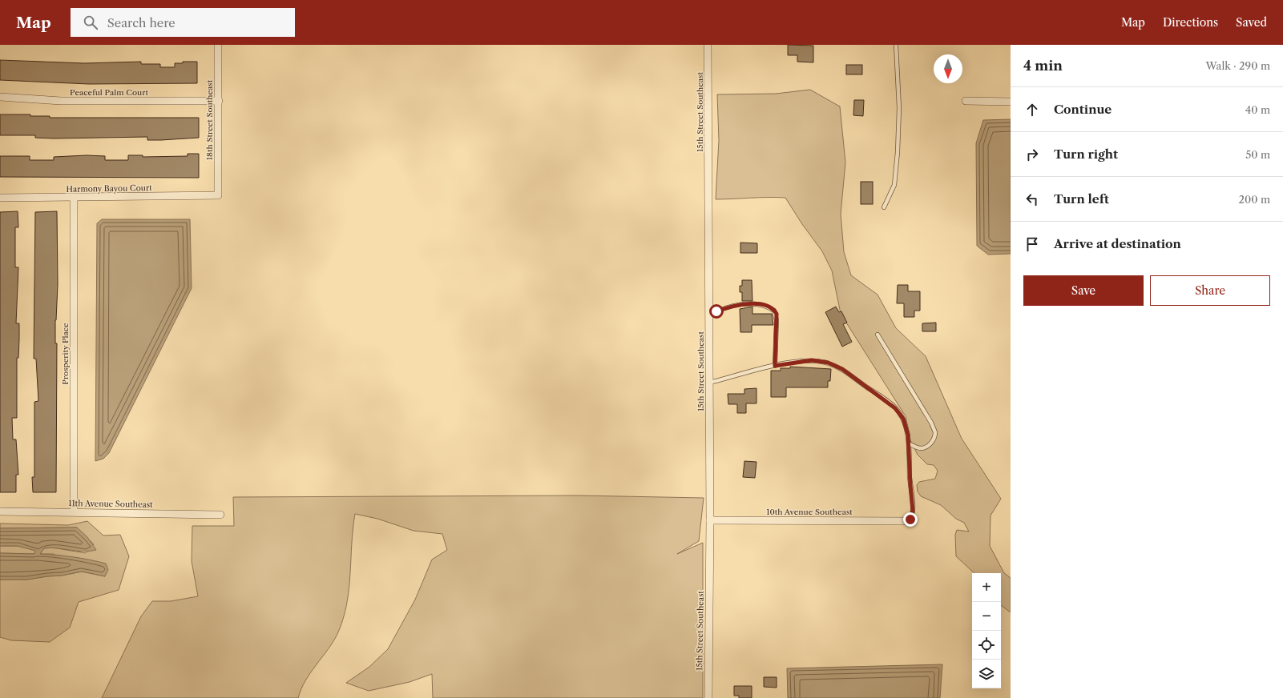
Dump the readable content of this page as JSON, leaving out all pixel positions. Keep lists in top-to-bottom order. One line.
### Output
{"streets":{"street":["Peaceful Palm Court","15th Street Southeast","18th Street Southeast","Harmony Bayou Court","Prosperity Place","11th Avenue Southeast","10th Avenue Southeast"]},"crossings":[["Peaceful Palm Court","18th Street Southeast"],["15th Street Southeast","10th Avenue Southeast"],["18th Street Southeast","Harmony Bayou Court"],["Harmony Bayou Court","Prosperity Place"],["Prosperity Place","11th Avenue Southeast"]],"north":"bottom","page":{"header":"Map","search":"Search here","nav":["Map","Directions","Saved"],"heading":["4 min","Walk · 290 m"],"list":[["Continue","40 m"],["Turn right","50 m"],["Turn left","200 m"],"Arrive at destination"],"buttons":["Save","Share"],"map_buttons":["+","−"]}}
